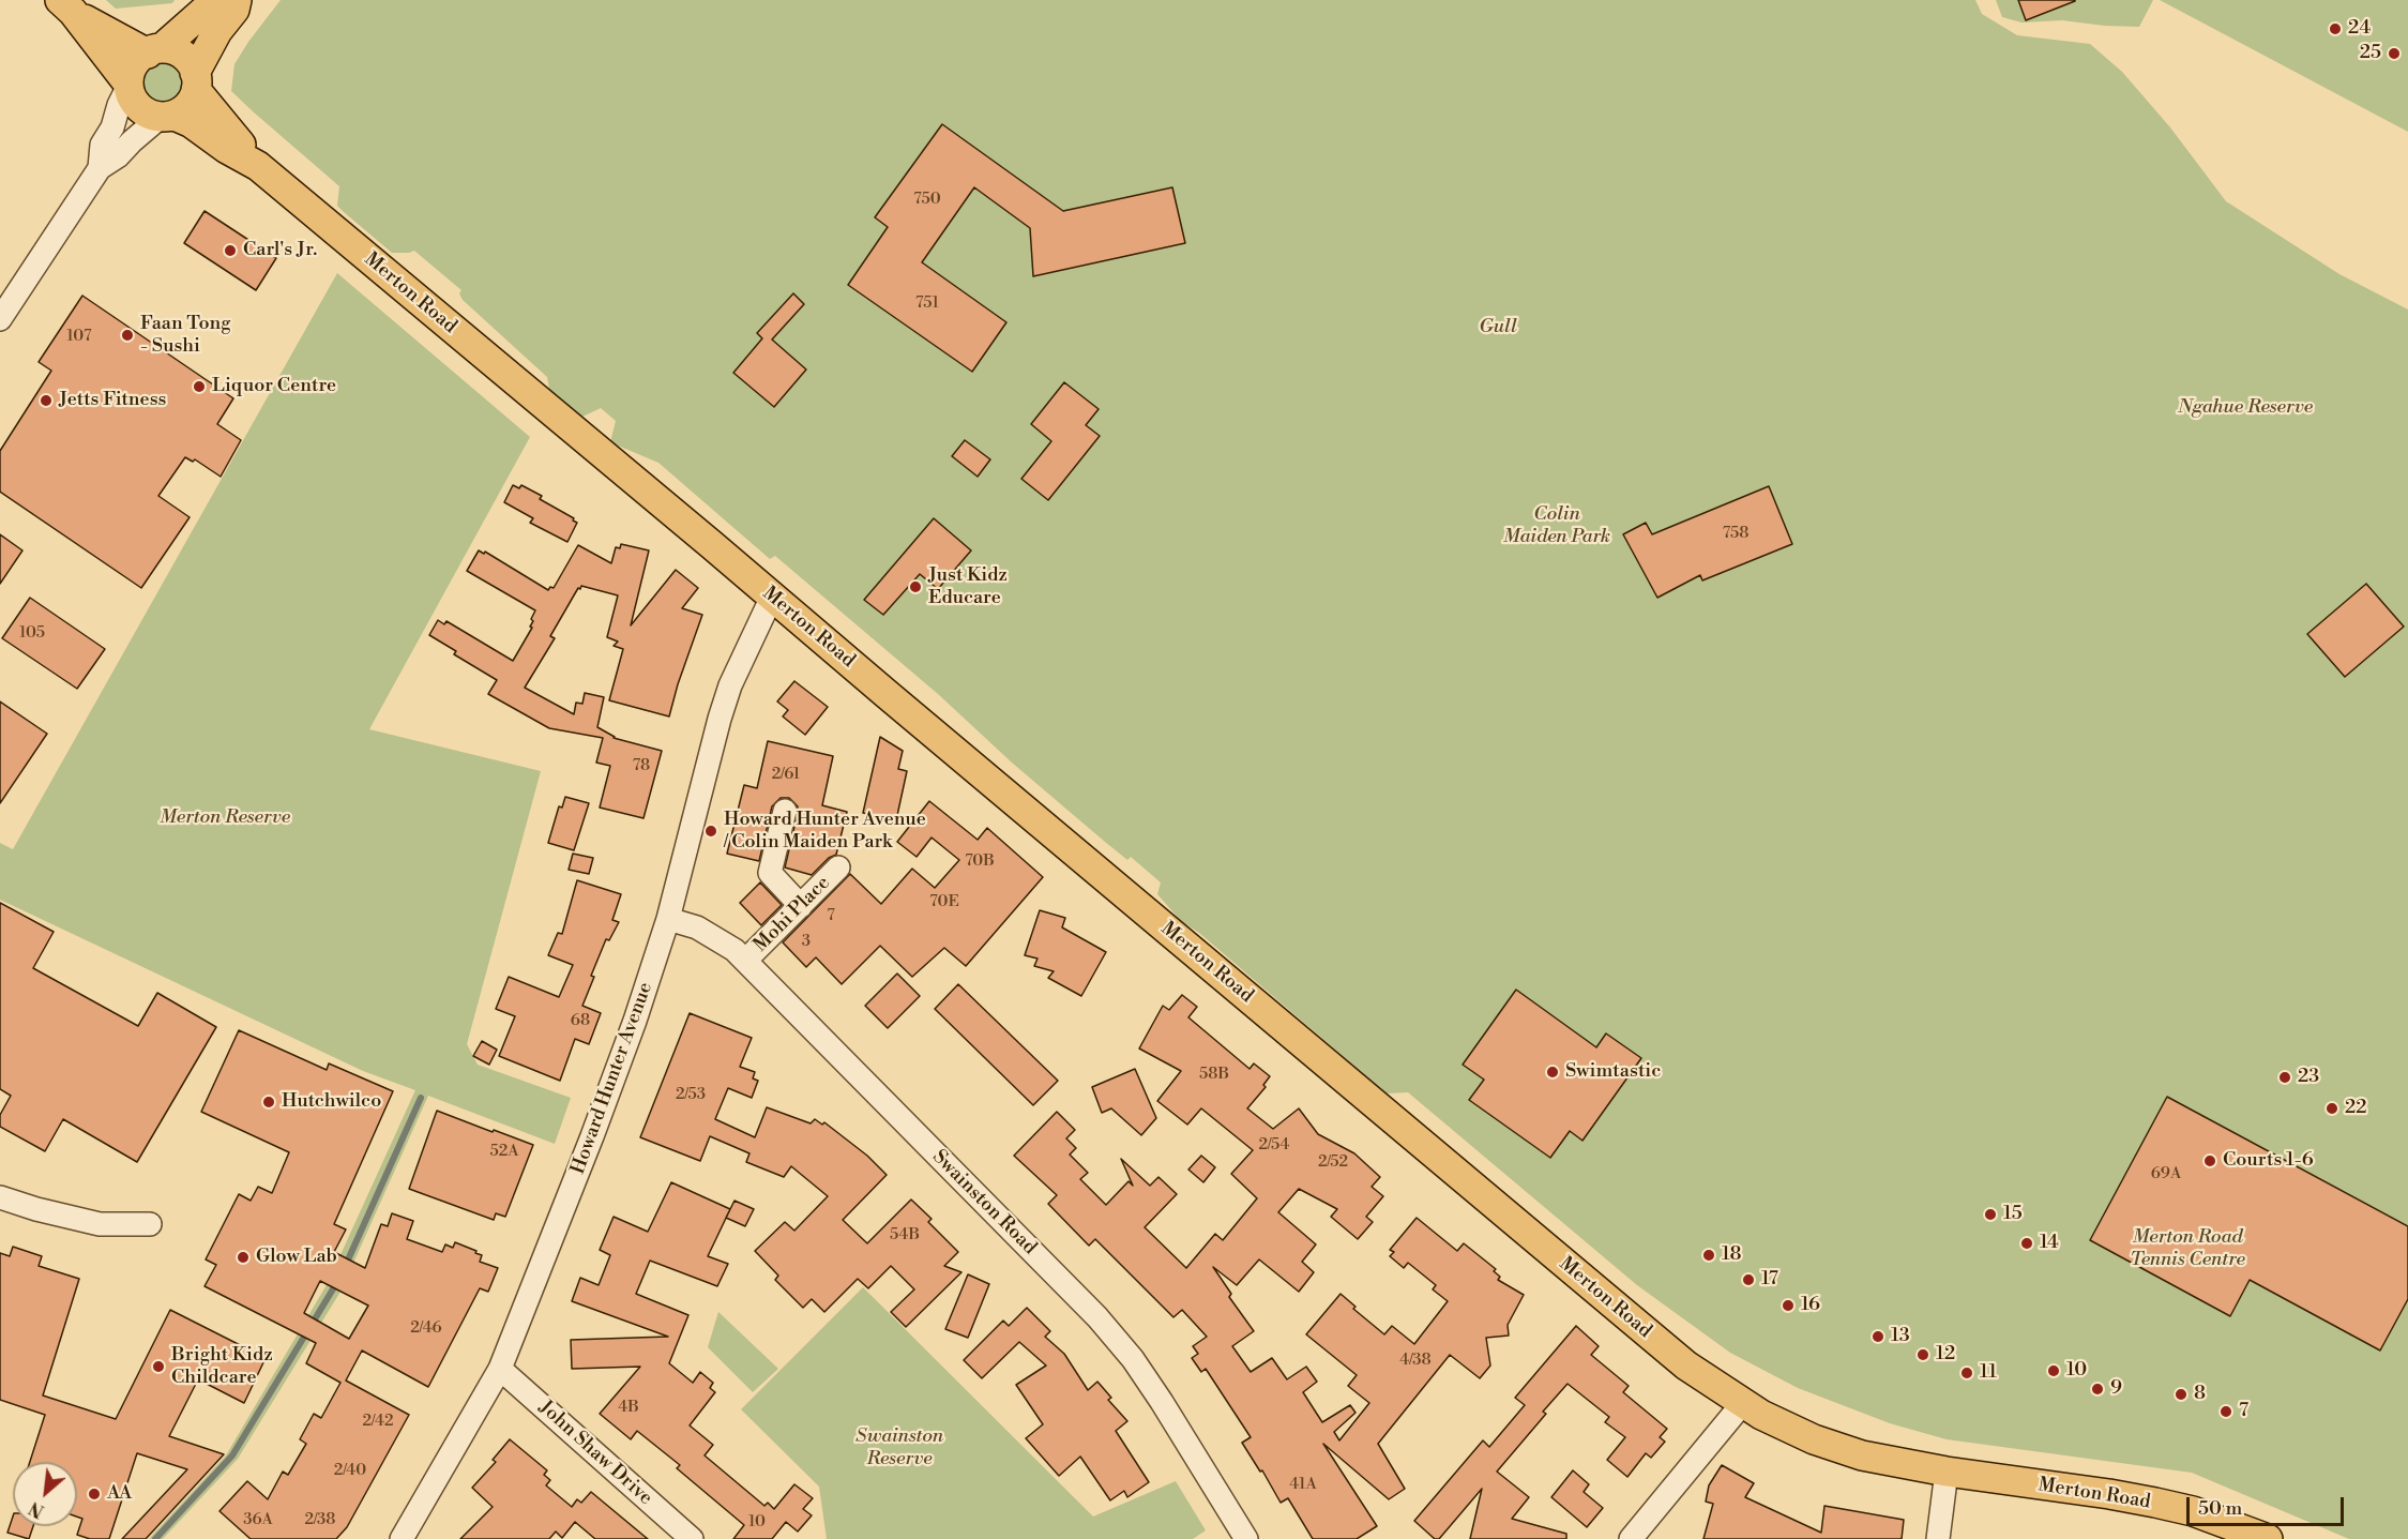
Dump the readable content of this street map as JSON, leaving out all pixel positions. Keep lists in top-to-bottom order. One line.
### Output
{"streets":{"main road":["Merton Road"],"street":["Mohi Place","Howard Hunter Avenue","Swainston Road","John Shaw Drive"]},"crossings":[["Merton Road","Howard Hunter Avenue"],["Mohi Place","Swainston Road"],["Howard Hunter Avenue","Swainston Road"],["Howard Hunter Avenue","John Shaw Drive"]],"parks":["Gull","Ngahue Reserve","Colin Maiden Park","Merton Reserve","Merton Road Tennis Centre","Swainston Reserve"],"places":["24","25","Carl's Jr.","Faan Tong - Sushi","Liquor Centre","Jetts Fitness","Just Kidz Educare","Howard Hunter Avenue / Colin Maiden Park","Swimtastic","23","Hutchwilco","22","Courts 1-6","15","14","18","Glow Lab","17","16","13","12","Bright Kidz Childcare","10","11","9","8","7","AA"],"house_numbers":["750","751","107","758","105","78","2/61","70B","70E","7","3","68","58B","2/53","2/54","52A","2/52","69A","54B","2/46","4/38","4B","2/42","2/40","41A","36A","2/38","10"],"scale_bar":"50 m","north":"bottom left"}
